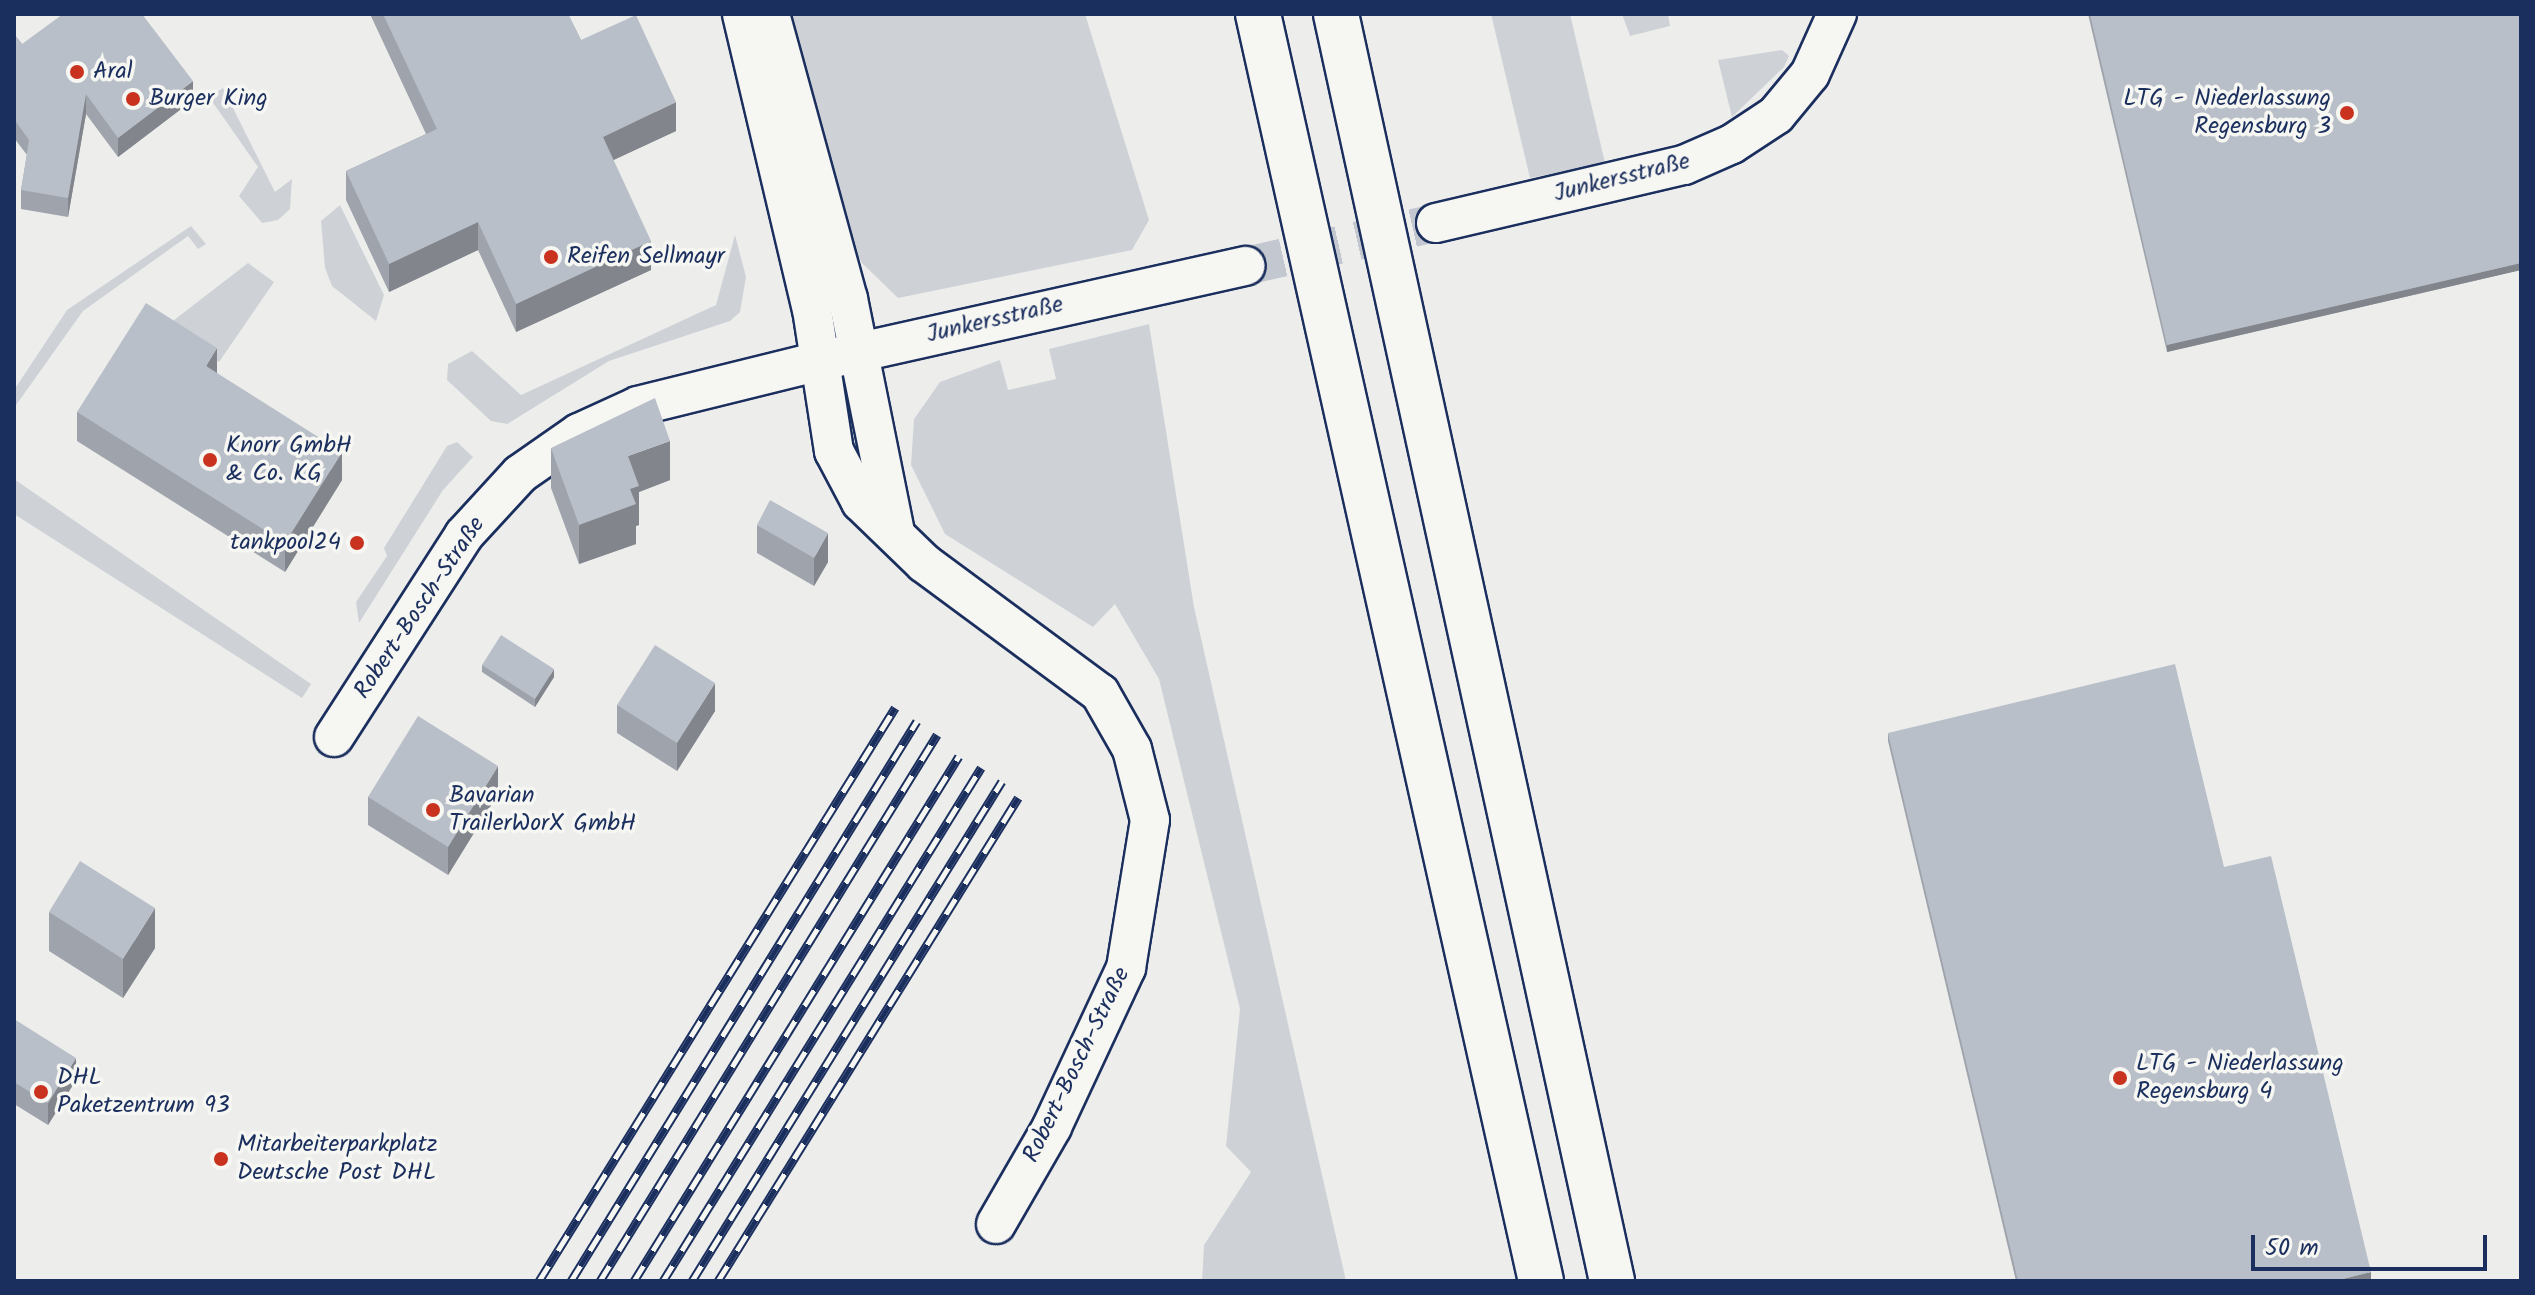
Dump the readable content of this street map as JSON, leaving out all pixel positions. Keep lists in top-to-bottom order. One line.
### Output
{"streets":{"street":["Junkersstraße","Robert-Bosch-Straße"]},"crossings":[["Junkersstraße","Robert-Bosch-Straße"]],"places":["Aral","Burger King","LTG - Niederlassung Regensburg 3","Reifen Sellmayr","Knorr GmbH & Co. KG","tankpool24","Bavarian TrailerWorX GmbH","LTG - Niederlassung Regensburg 4","DHL Paketzentrum 93","Mitarbeiterparkplatz Deutsche Post DHL"],"scale_bar":"50 m"}
